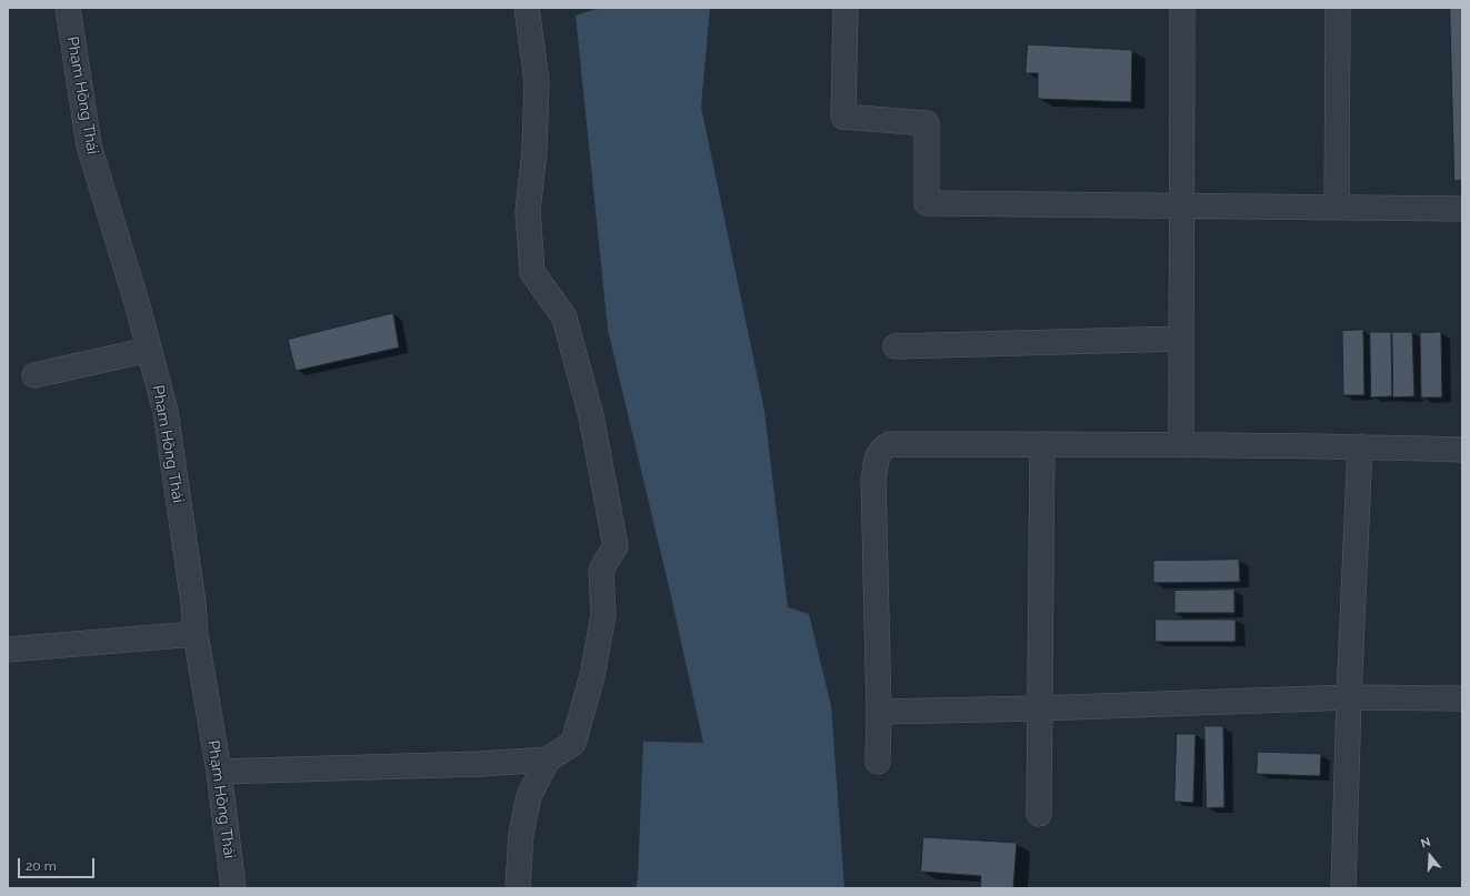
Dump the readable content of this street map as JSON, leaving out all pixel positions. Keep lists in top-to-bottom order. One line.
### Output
{"streets":{"street":["Phạm Hồng Thái"]},"scale_bar":"20 m","north":"top"}
